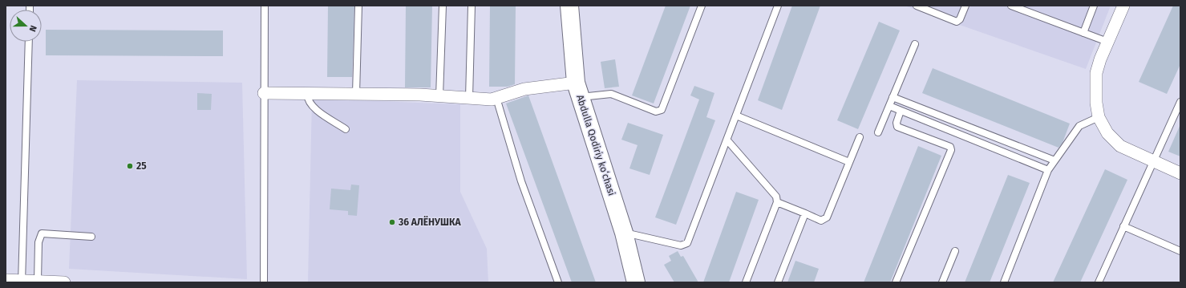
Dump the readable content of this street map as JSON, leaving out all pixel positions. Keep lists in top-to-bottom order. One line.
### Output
{"streets":{"street":["Abdulla Qodiriy koʻchasi"]},"places":["25","36 АЛЁНУШКА"],"north":"right"}
